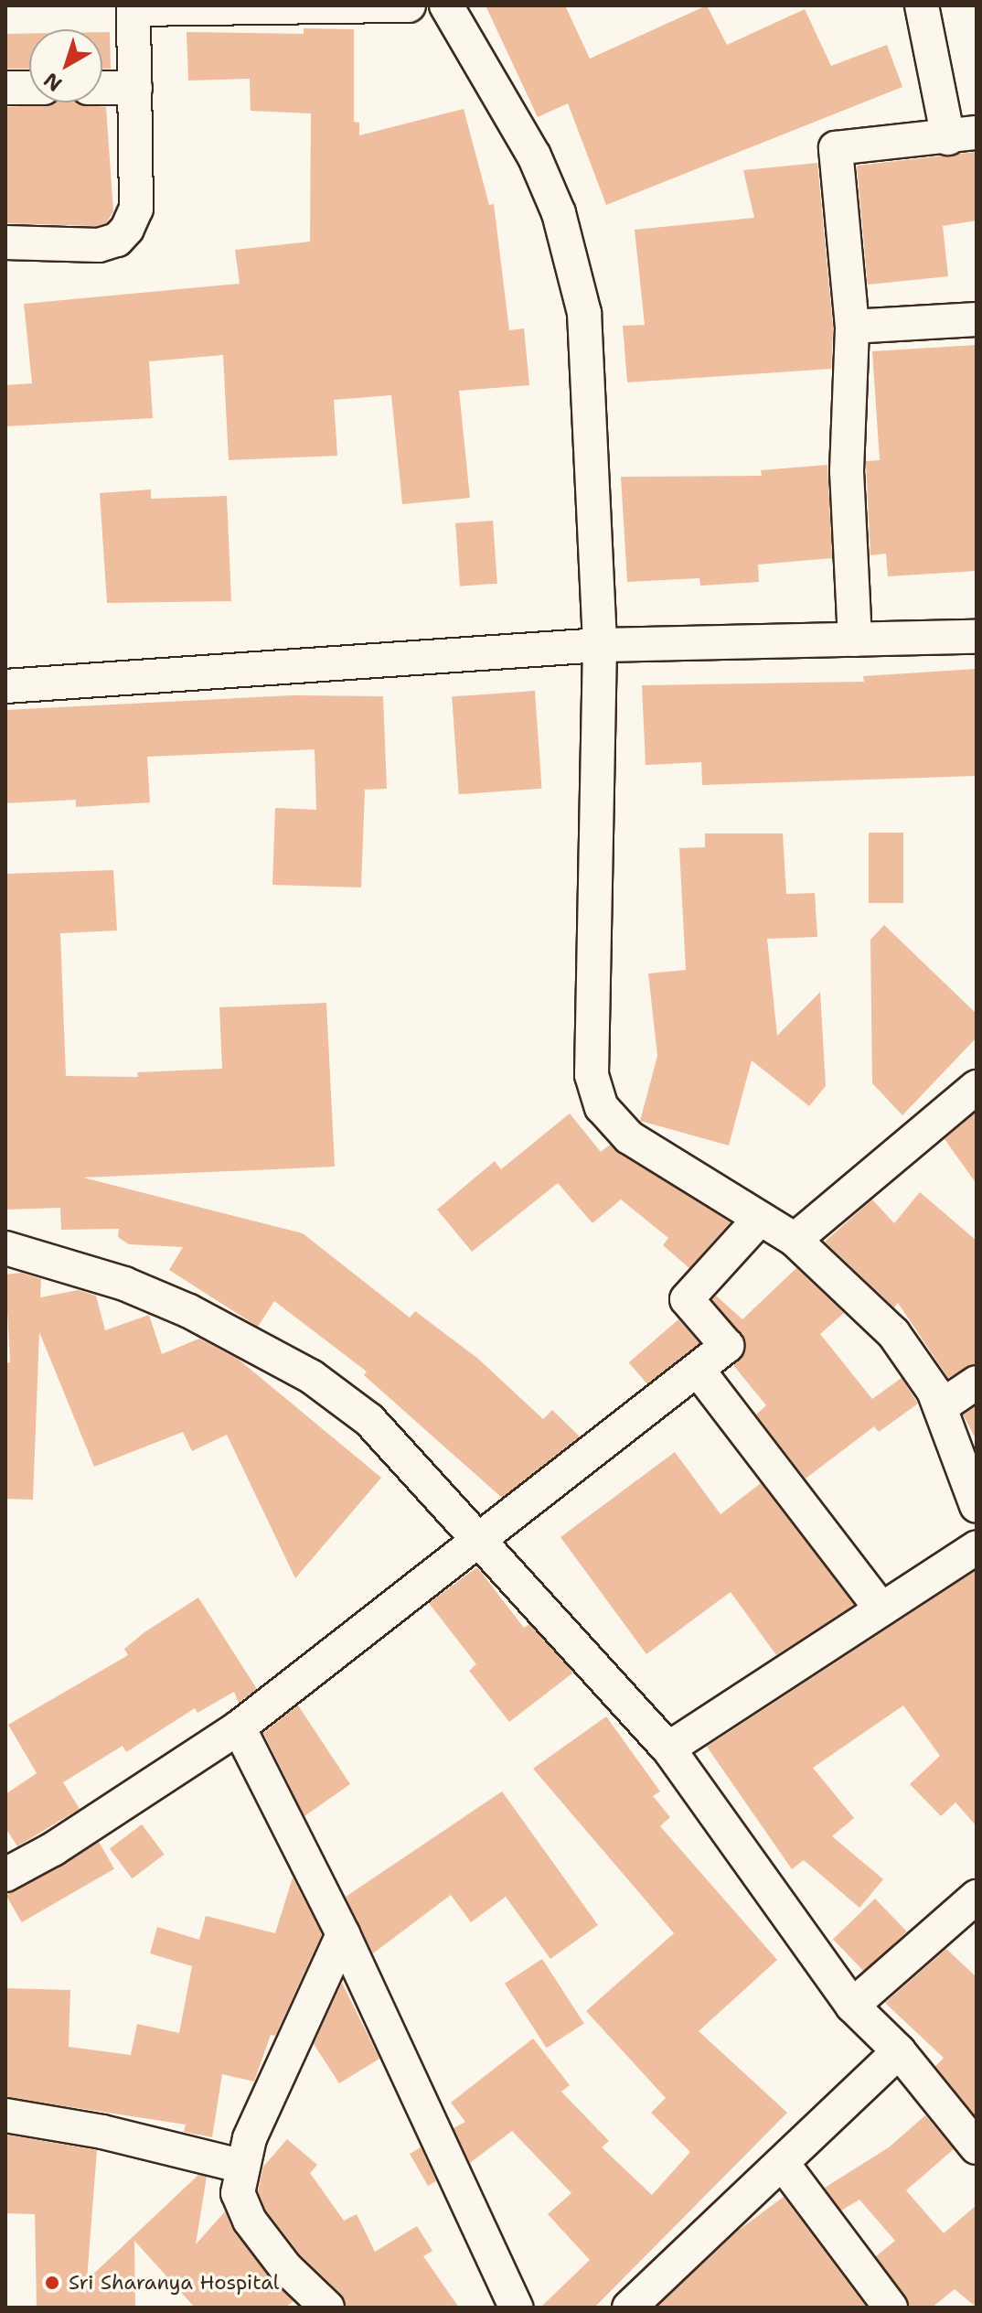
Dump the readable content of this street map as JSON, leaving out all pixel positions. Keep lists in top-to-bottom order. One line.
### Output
{"places":["Sri Sharanya Hospital"],"north":"bottom left"}
